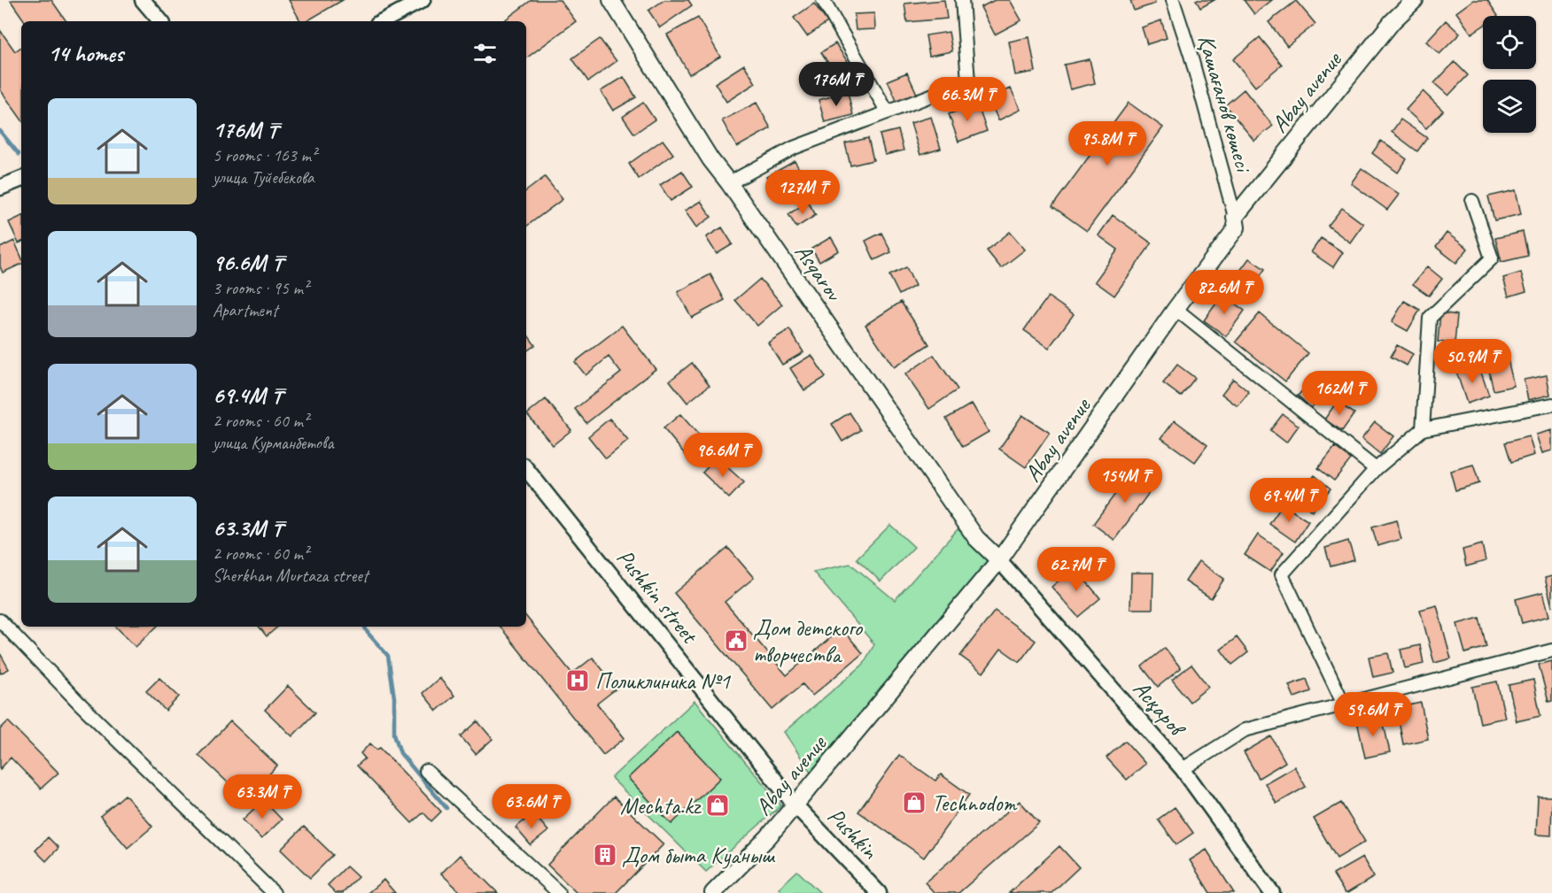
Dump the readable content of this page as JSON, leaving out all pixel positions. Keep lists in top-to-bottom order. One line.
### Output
{"streets":{"main road":["Abay avenue","Asqarov"],"street":["Қашағанов көшесі","Pushkin street","Асқаров","Pushkin"]},"crossings":[["Abay avenue","Қашағанов көшесі"],["Abay avenue","Asqarov"],["Abay avenue","Pushkin street"],["Abay avenue","Асқаров"],["Abay avenue","Pushkin"],["Asqarov","Асқаров"],["Pushkin street","Pushkin"]],"places":{"public building":["Дом детского творчества"],"hospital":["Поликлиника №1"],"shop":["Technodom","Mechta.kz"],"building":["Дом быта Куаныш"]},"page":{"heading":"14 homes","price":["176M ₸","66.3M ₸","95.8M ₸","127M ₸","82.6M ₸","50.9M ₸","162M ₸","96.6M ₸","154M ₸","69.4M ₸","62.7M ₸","59.6M ₸","63.3M ₸","63.6M ₸"],"list":[{"name":"176M ₸","note":"5 rooms · 163 m² · улица Туйебекова"},{"name":"96.6M ₸","note":"3 rooms · 95 m² · Apartment"},{"name":"69.4M ₸","note":"2 rooms · 60 m² · улица Курманбетова"},{"name":"63.3M ₸","note":"2 rooms · 60 m² · Sherkhan Murtaza street"}]}}
